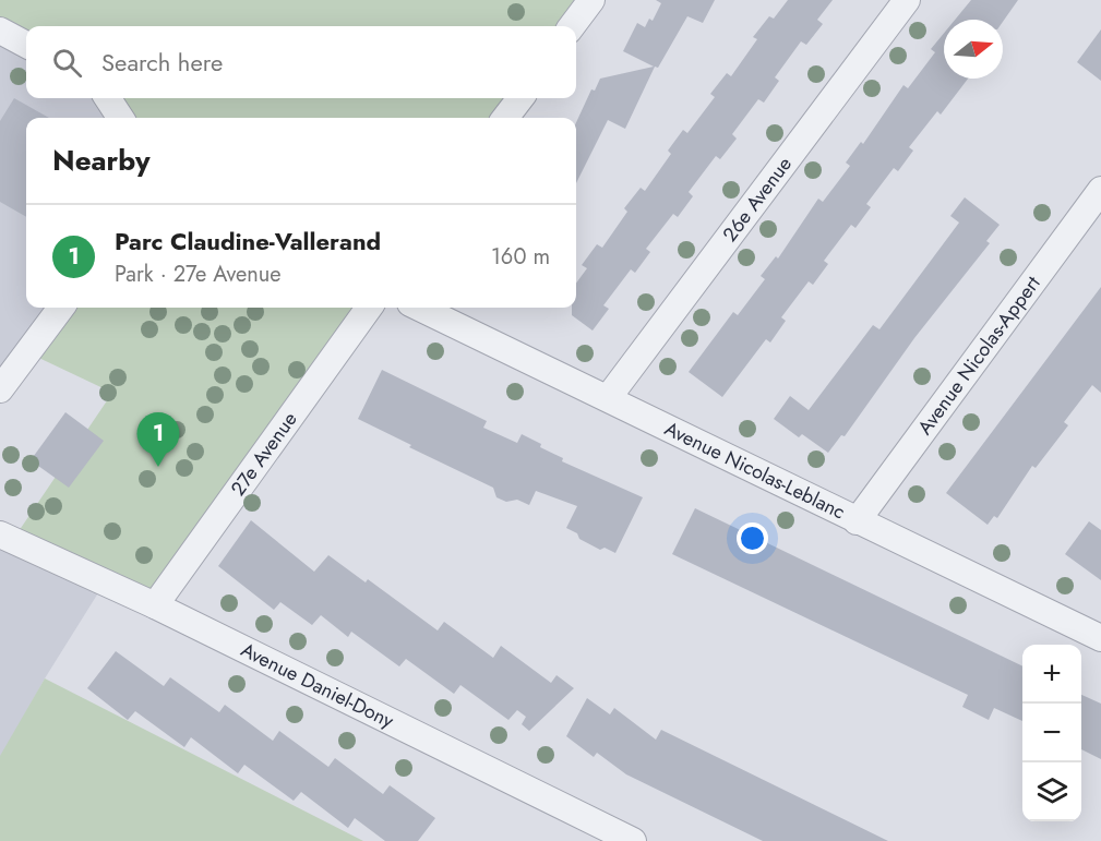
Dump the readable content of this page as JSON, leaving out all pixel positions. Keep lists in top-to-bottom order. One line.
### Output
{"streets":{"street":["26e Avenue","Avenue Nicolas-Appert","27e Avenue","Avenue Nicolas-Leblanc","Avenue Daniel-Dony"]},"crossings":[["26e Avenue","Avenue Nicolas-Leblanc"],["Avenue Nicolas-Appert","Avenue Nicolas-Leblanc"],["27e Avenue","Avenue Daniel-Dony"]],"north":"right","page":{"search":"Search here","heading":"Nearby","list":[{"mark":"1","name":"Parc Claudine-Vallerand","note":"Park · 27e Avenue","value":"160 m"}],"pins":"1","map_buttons":["+","−"]}}
